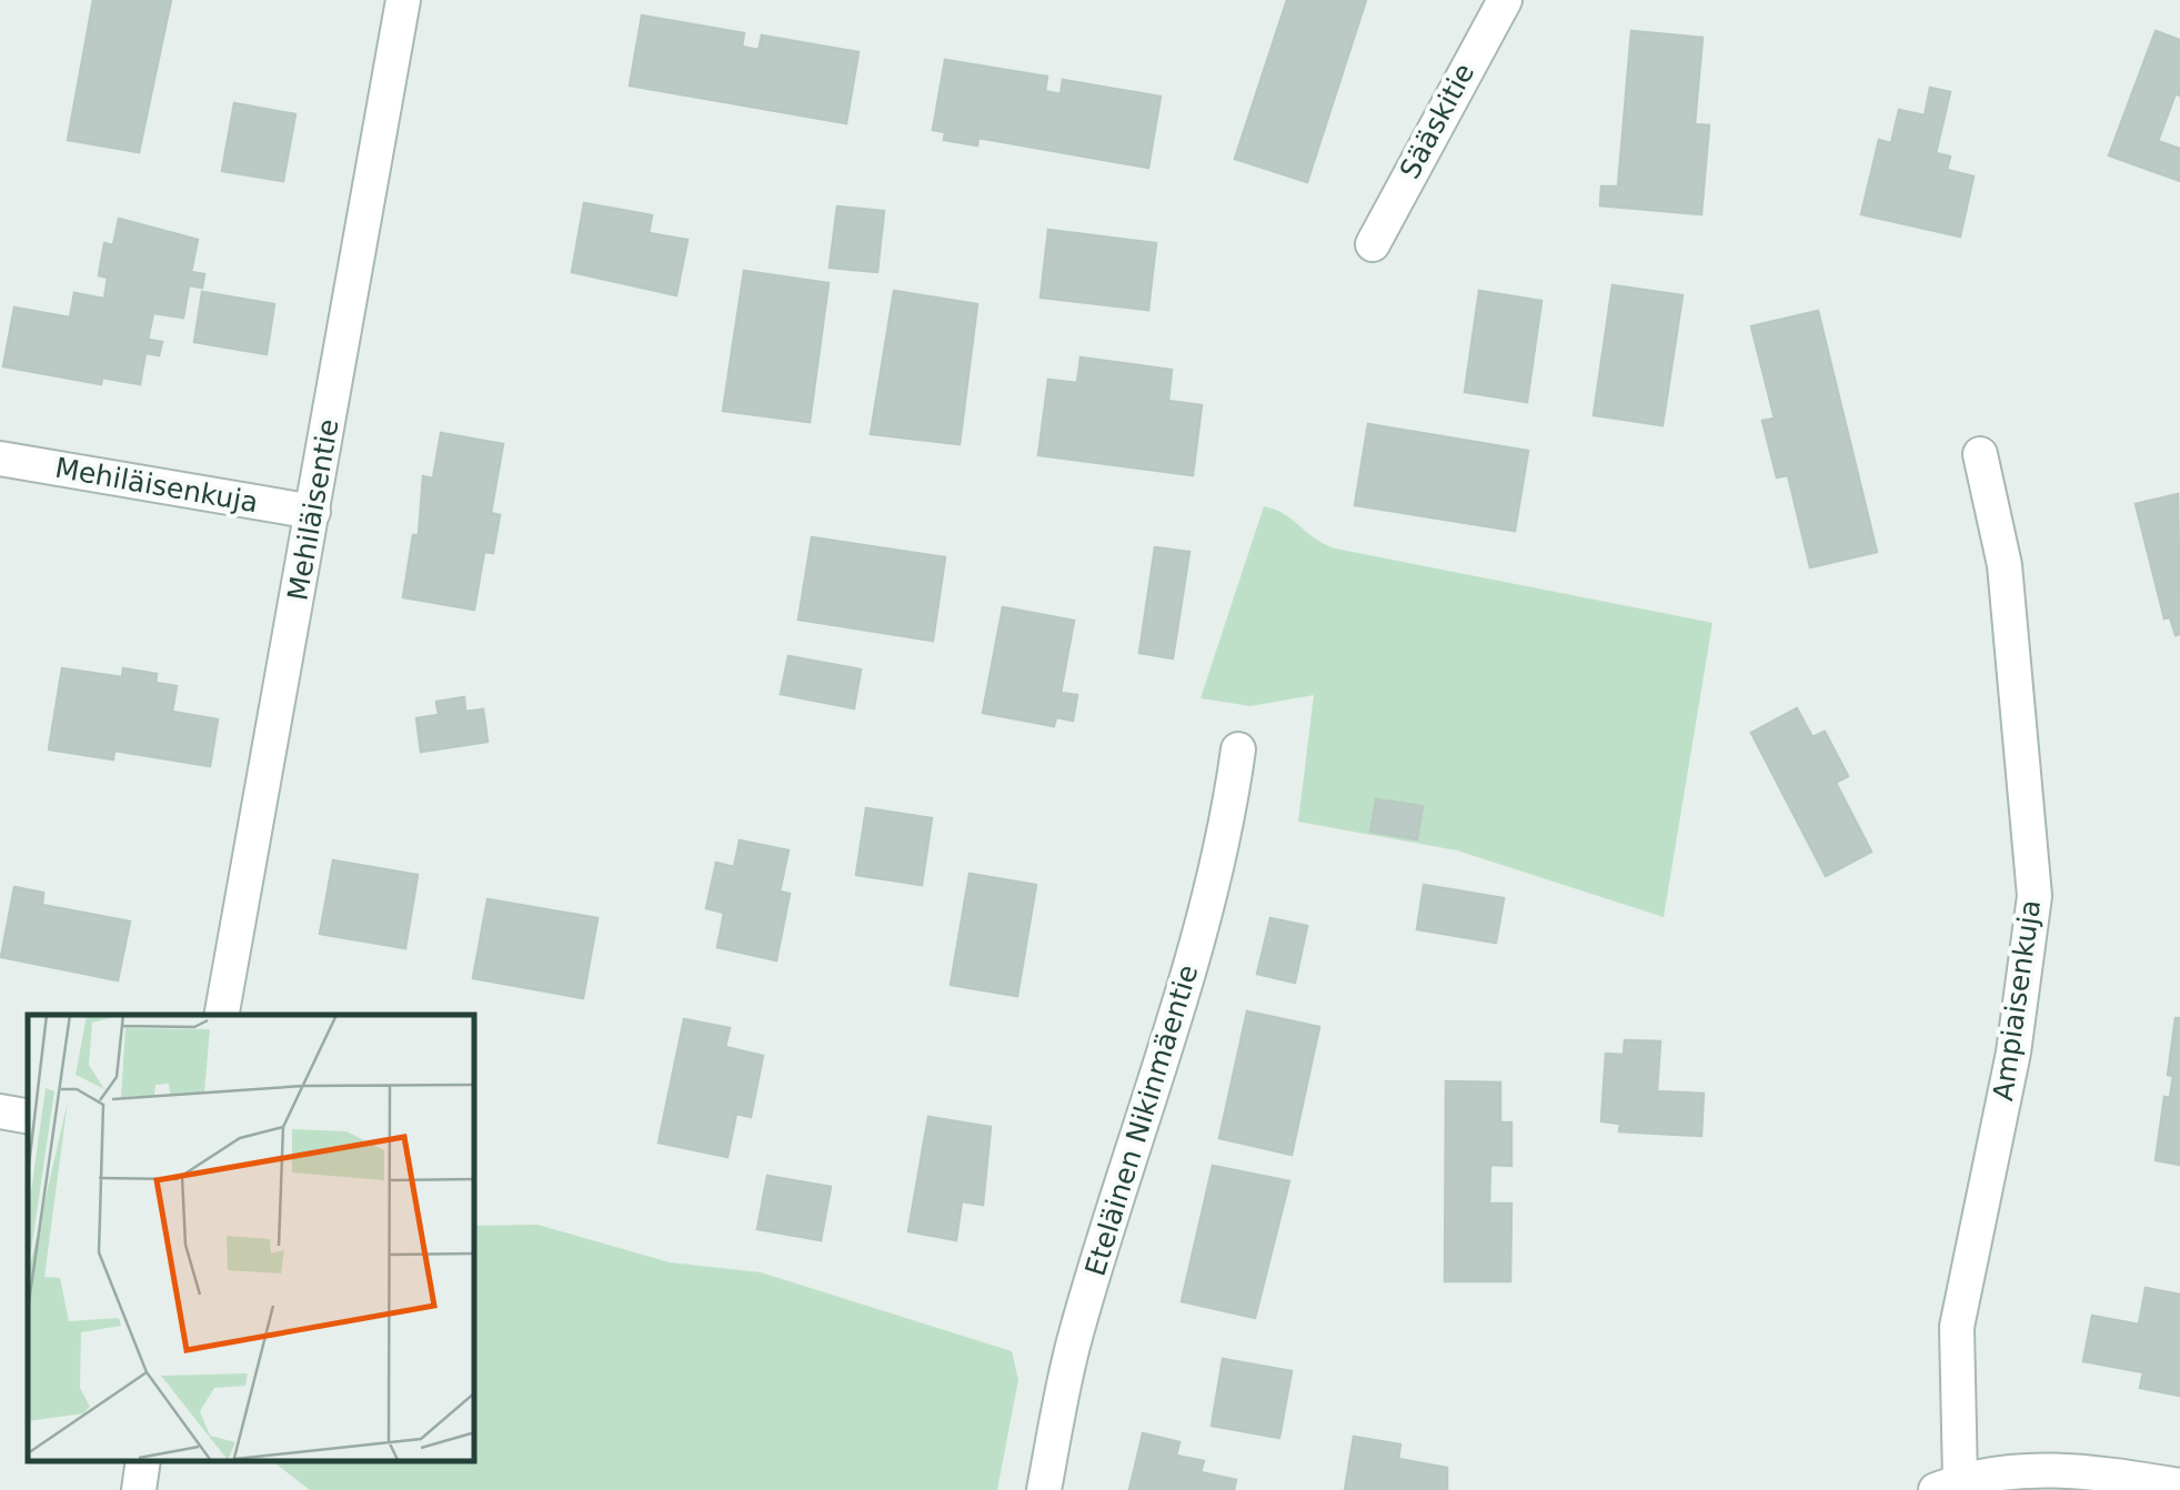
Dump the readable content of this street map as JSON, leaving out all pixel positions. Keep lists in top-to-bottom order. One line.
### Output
{"streets":{"street":["Sääskitie","Mehiläisenkuja","Mehiläisentie","Ampiaisenkuja","Eteläinen Nikinmäentie"]},"crossings":[["Mehiläisenkuja","Mehiläisentie"]]}
